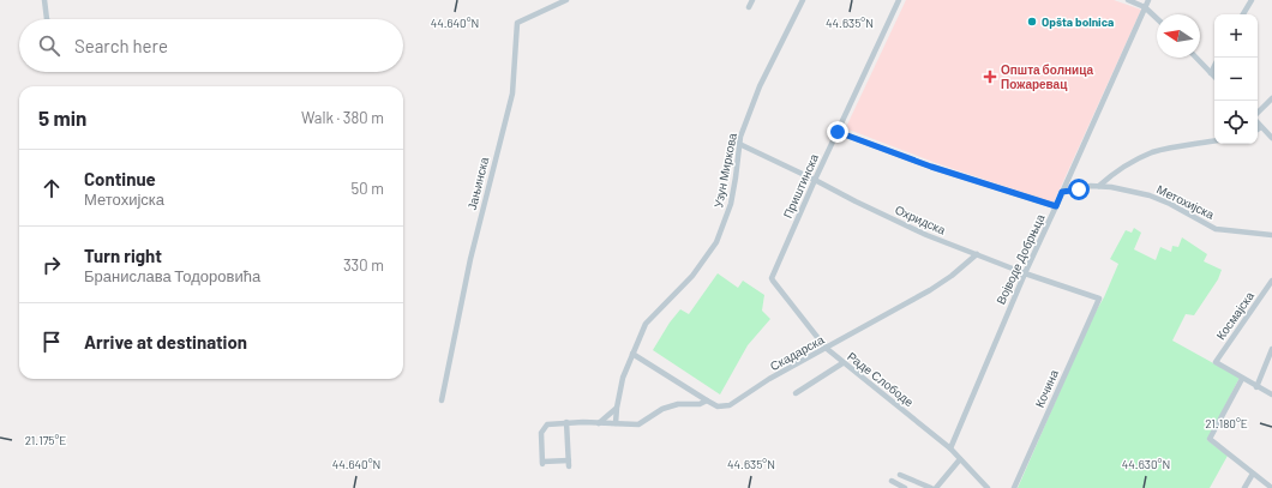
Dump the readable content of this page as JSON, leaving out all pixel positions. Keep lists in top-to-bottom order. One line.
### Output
{"streets":{"street":["Узун Миркова","Јањинска","Приштинска","Метохијска","Охридска","Војводе Добрњца","Космајска","Скадарска","Раде Слободе","Кочина"]},"crossings":[["Узун Миркова","Охридска"],["Узун Миркова","Скадарска"],["Приштинска","Охридска"],["Приштинска","Раде Слободе"],["Метохијска","Војводе Добрњца"],["Охридска","Војводе Добрњца"],["Охридска","Скадарска"],["Охридска","Кочина"],["Војводе Добрњца","Раде Слободе"],["Скадарска","Раде Слободе"]],"places":{"other":["Opšta bolnica"],"health":["Општа болница Пожаревац"]},"north":"left","page":{"map_buttons":["+","−"],"search":"Search here","heading":["5 min","Walk · 380 m"],"list":[["Continue","Метохијска","50 m"],["Turn right","Бранислава Тодоровића","330 m"],"Arrive at destination"]},"coordinates":["44.640°N","44.635°N","21.180°E","21.175°E","44.630°N"]}
